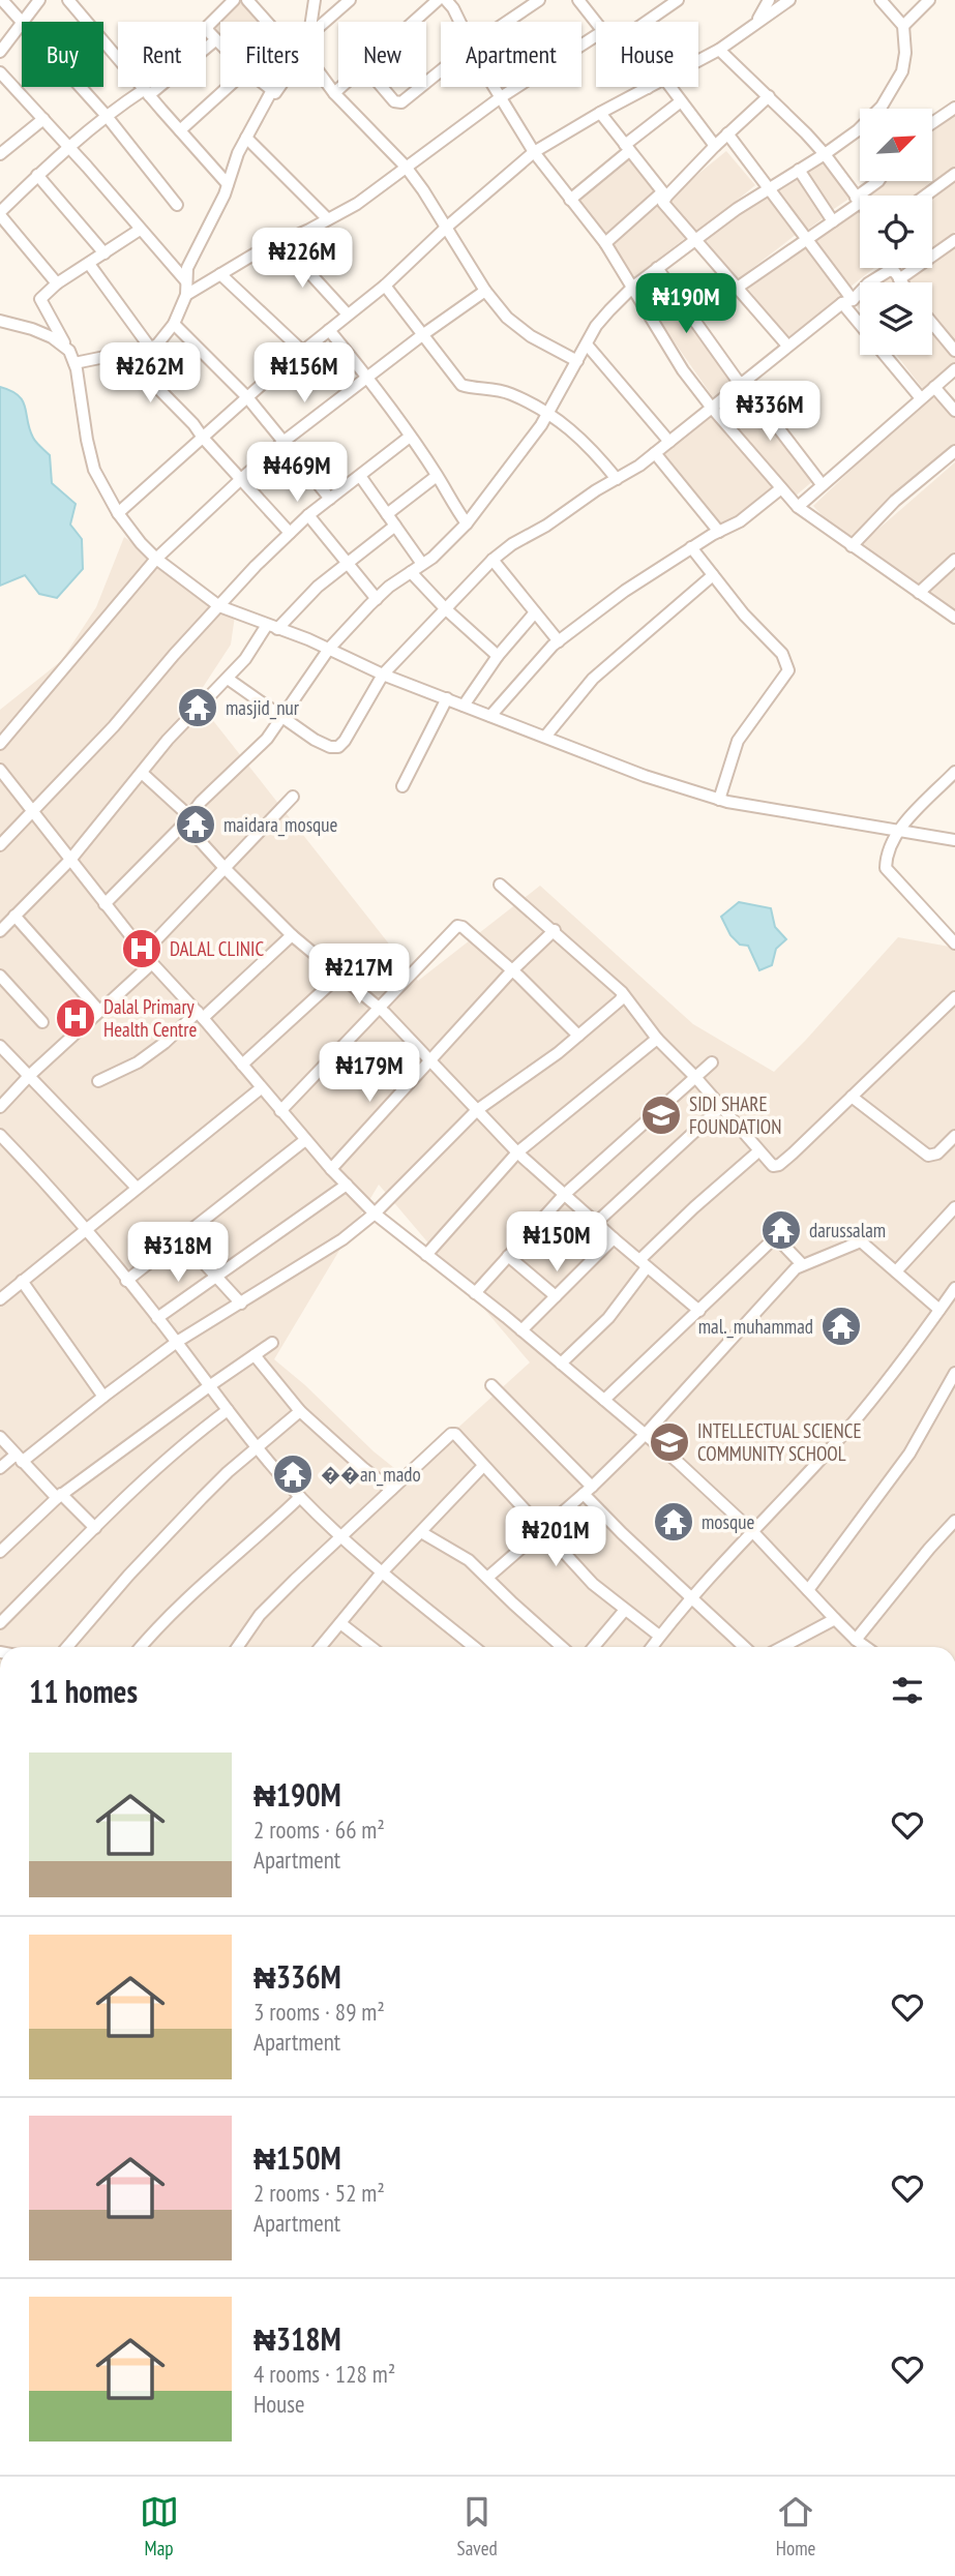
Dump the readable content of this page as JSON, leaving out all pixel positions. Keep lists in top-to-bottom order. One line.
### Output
{"places":{"temple":["masjid_nur","maidara_mosque","darussalam","mal._muhammad","��an_mado","mosque"],"hospital":["DALAL CLINIC","Dalal Primary Health Centre"],"school or university":["SIDI SHARE FOUNDATION","INTELLECTUAL SCIENCE COMMUNITY SCHOOL"]},"north":"top right","page":{"chip":["Buy","Rent","Filters","New","Apartment","House"],"price":["₦226M","₦190M","₦262M","₦156M","₦336M","₦469M","₦217M","₦179M","₦150M","₦318M","₦201M"],"heading":"11 homes","list":[{"name":"₦190M","note":"2 rooms · 66 m² · Apartment"},{"name":"₦336M","note":"3 rooms · 89 m² · Apartment"},{"name":"₦150M","note":"2 rooms · 52 m² · Apartment"},{"name":"₦318M","note":"4 rooms · 128 m² · House"}],"tabs":["Map","Saved","Home"]}}
